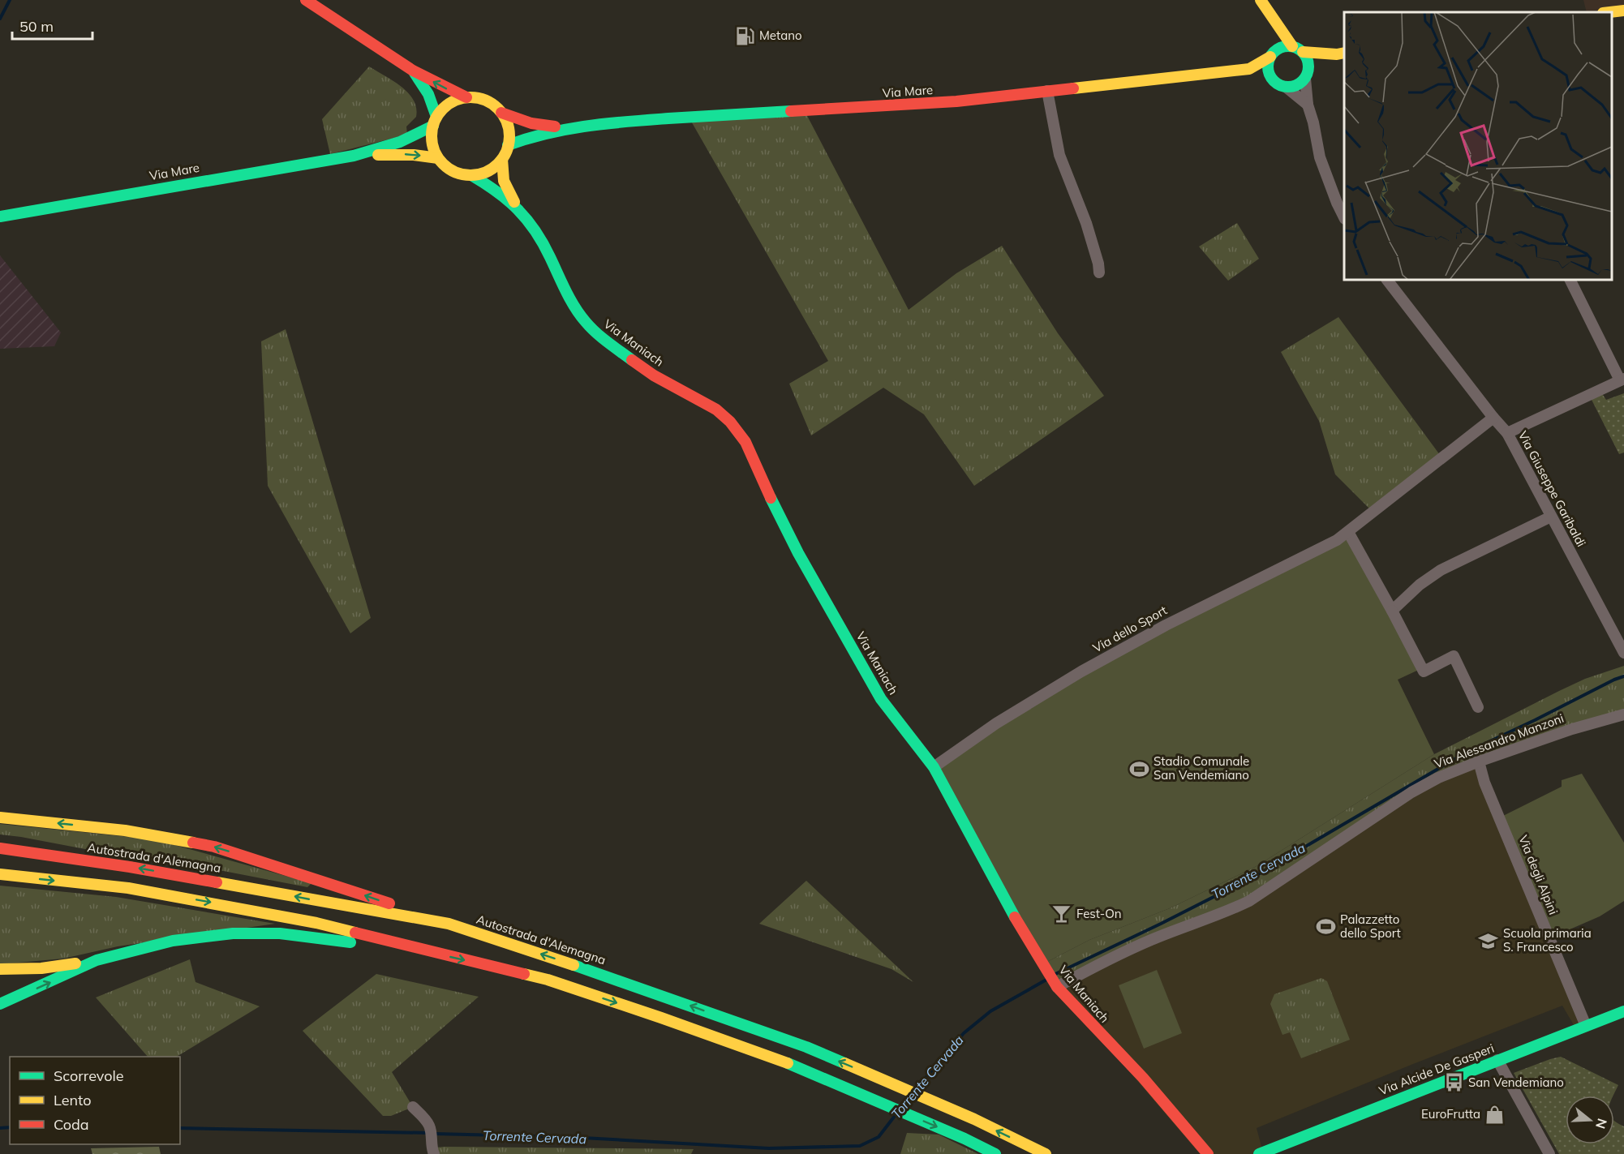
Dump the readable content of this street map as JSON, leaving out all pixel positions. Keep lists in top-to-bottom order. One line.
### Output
{"streets":{"main road":["Via Mare","Via Maniach","Autostrada d'Alemagna","Via Alcide De Gasperi"],"street":["Via Giuseppe Garibaldi","Via dello Sport","Via Alessandro Manzoni","Via degli Alpini"]},"crossings":[["Via Mare","Via Maniach"],["Via Maniach","Via dello Sport"],["Via Maniach","Via Alessandro Manzoni"],["Via Giuseppe Garibaldi","Via dello Sport"],["Via Alessandro Manzoni","Via degli Alpini"],["Via degli Alpini","Via Alcide De Gasperi"]],"water":["Torrente Cervada"],"places":{"fuel station":["Metano"],"sports":["Stadio Comunale San Vendemiano","Palazzetto dello Sport"],"bar":["Fest-On"],"school or university":["Scuola primaria S. Francesco"],"bus stop":["San Vendemiano"],"shop":["EuroFrutta"]},"legend":["Scorrevole","Lento","Coda"],"scale_bar":"50 m","north":"right"}
